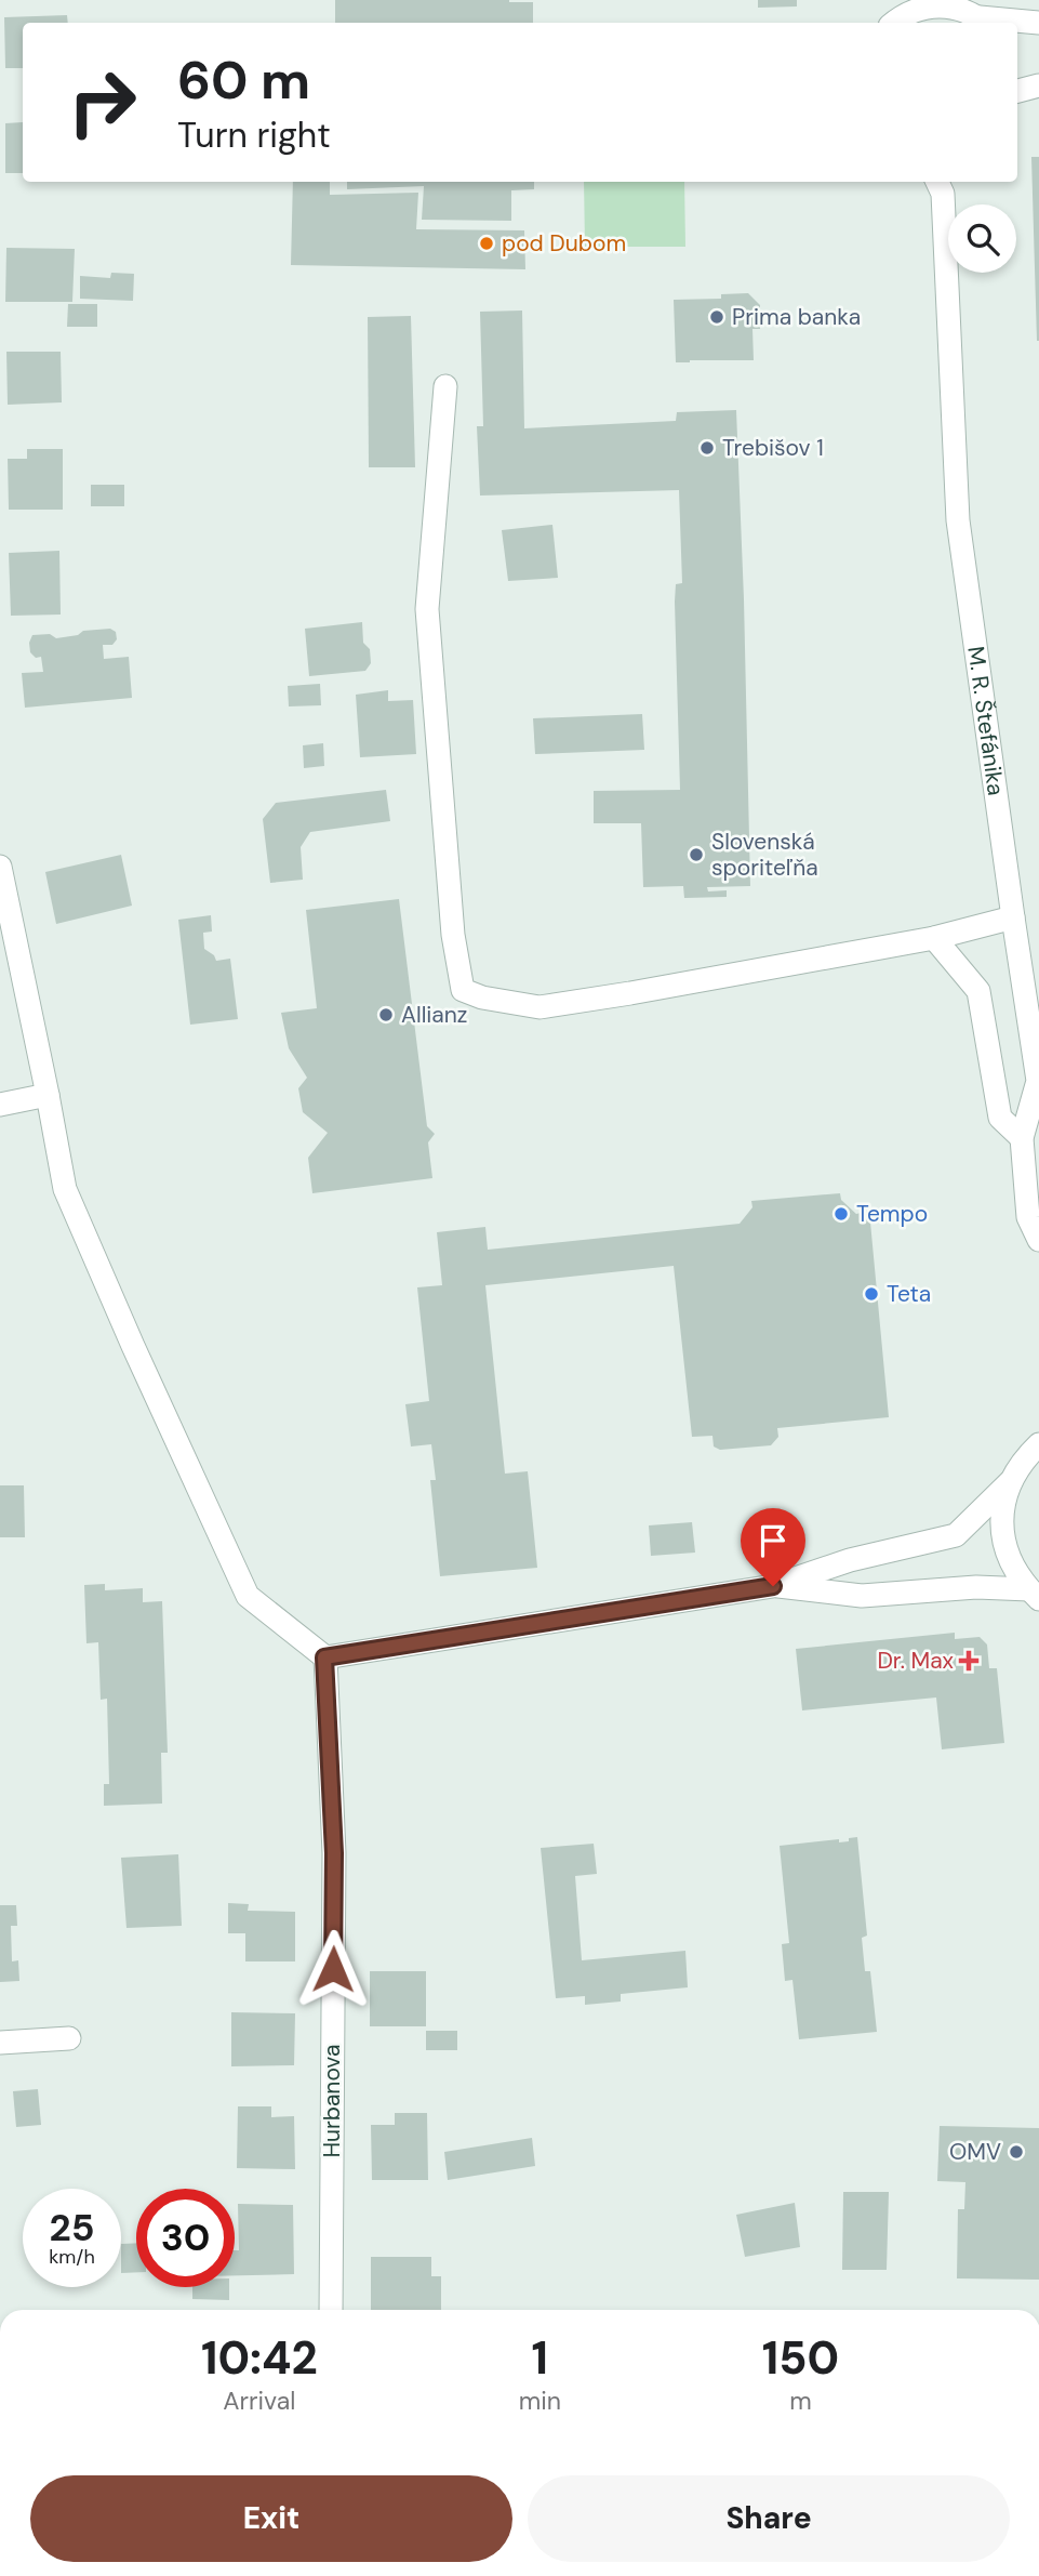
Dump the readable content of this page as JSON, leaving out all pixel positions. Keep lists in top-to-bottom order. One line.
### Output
{"streets":{"street":["M. R. Štefánika","Hurbanova"]},"places":{"other":["pod Dubom","Prima banka","Trebišov 1","Slovenská sporiteľňa","Allianz","Tempo","Teta","OMV"],"health":["Dr. Max"]},"page":{"turn":["60 m","Turn right"],"speed":"25 km/h","limit":"30","eta":["10:42","Arrival","1","min","150","m"],"buttons":["Exit","Share"]}}
